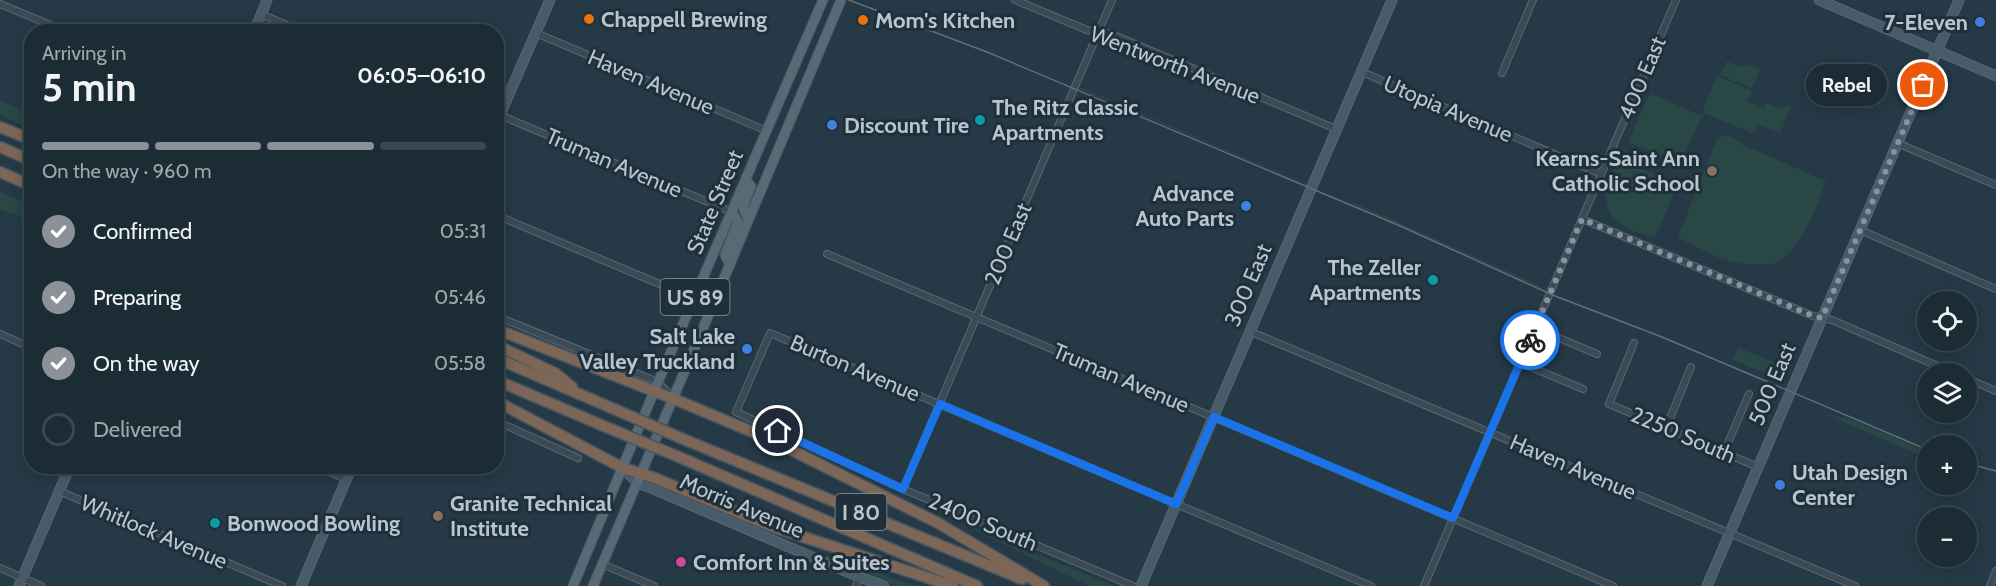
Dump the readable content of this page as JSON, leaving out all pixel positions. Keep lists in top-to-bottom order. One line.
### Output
{"streets":{"highway":["I 80"],"main road":["State Street","US 89"],"street":["Wentworth Avenue","400 East","Haven Avenue","Utopia Avenue","Truman Avenue","200 East","300 East","Burton Avenue","500 East","2250 South","Morris Avenue","2400 South","Whitlock Avenue"]},"crossings":[["Wentworth Avenue","200 East"],["Wentworth Avenue","300 East"],["400 East","Haven Avenue"],["400 East","Utopia Avenue"],["400 East","Truman Avenue"],["Haven Avenue","State Street"],["Haven Avenue","300 East"],["Haven Avenue","500 East"],["Utopia Avenue","300 East"],["Truman Avenue","State Street"],["Truman Avenue","200 East"],["Truman Avenue","300 East"],["State Street","Morris Avenue"],["200 East","Burton Avenue"],["200 East","2400 South"],["300 East","Burton Avenue"],["Burton Avenue","2400 South"],["500 East","2250 South"]],"places":["Chappell Brewing","Mom's Kitchen","7-Eleven","Rebel","The Ritz Classic Apartments","Discount Tire","Kearns-Saint Ann Catholic School","Advance Auto Parts","The Zeller Apartments","Salt Lake Valley Truckland","Utah Design Center","Granite Technical Institute","Bonwood Bowling","Comfort Inn & Suites"],"page":{"heading":["5 min","Arriving in","06:05–06:10"],"bubble":"Rebel","bar":"On the way · 960 m","list":[["Confirmed","05:31"],["Preparing","05:46"],["On the way","05:58"],"Delivered"],"map_buttons":["+","−"]}}
